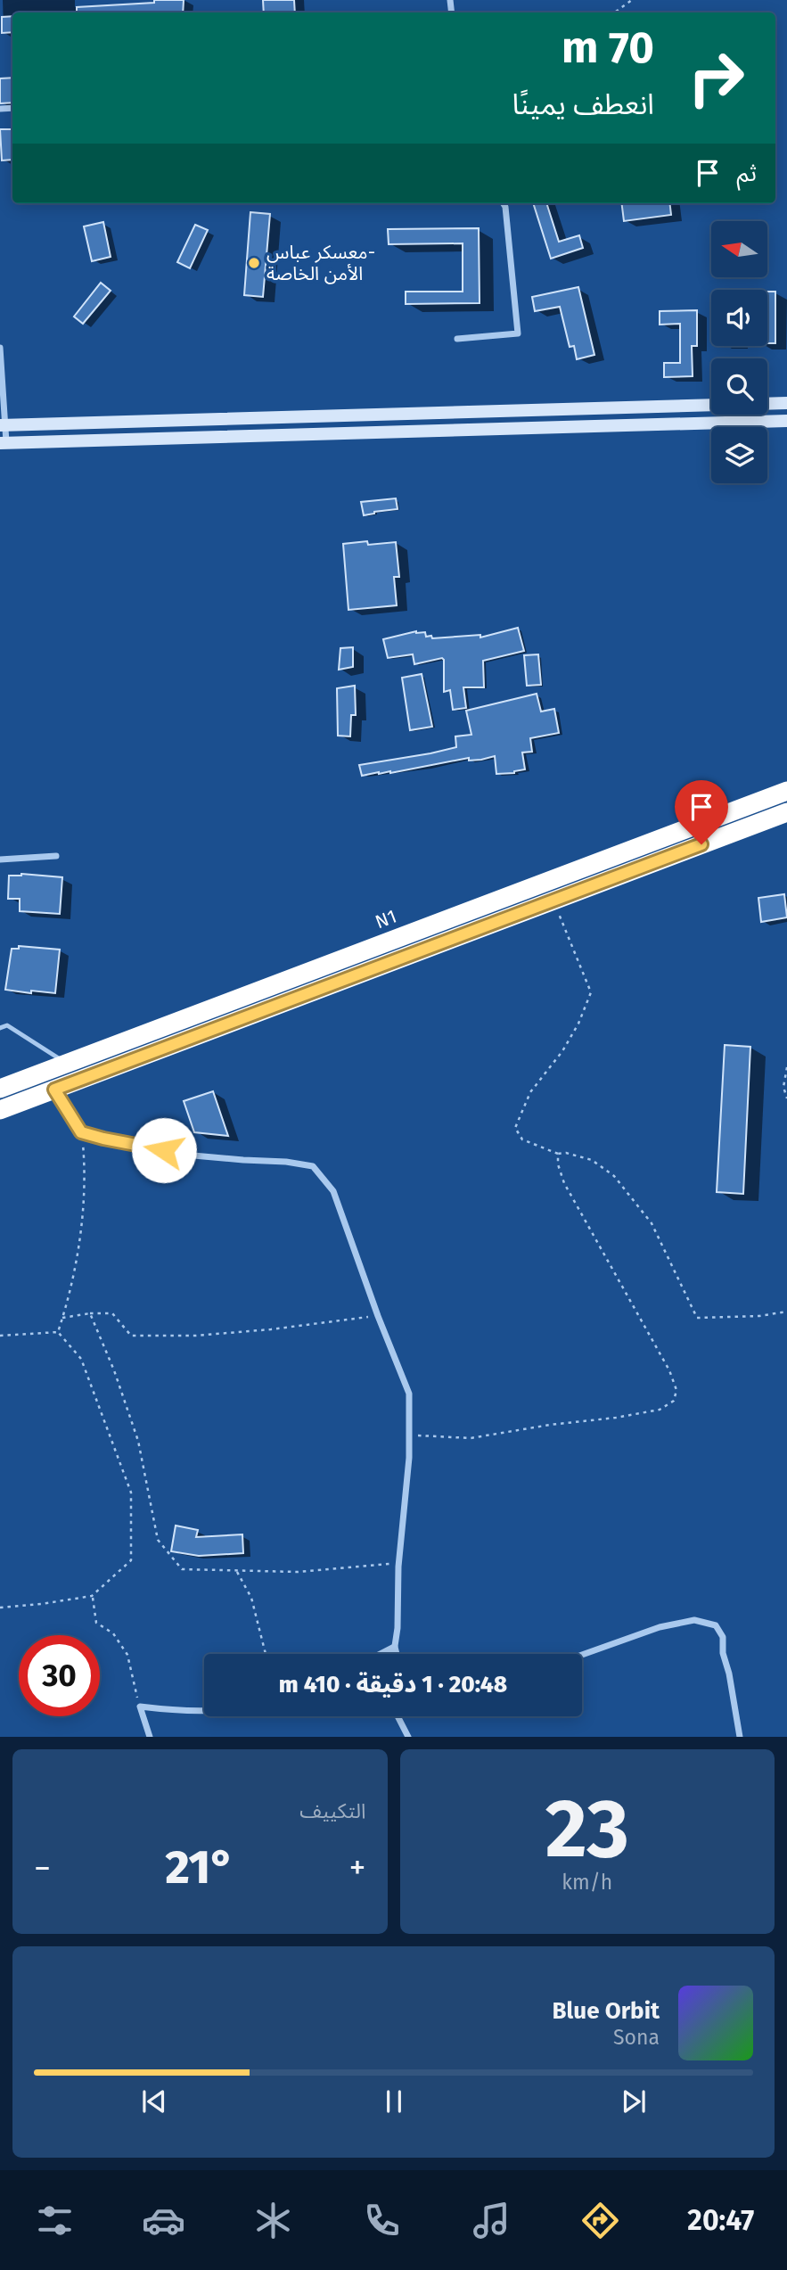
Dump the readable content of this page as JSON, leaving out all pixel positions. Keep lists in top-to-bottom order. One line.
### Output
{"streets":{"highway":["N1"]},"places":["معسكر عباس- الأمن الخاصة"],"north":"left","page":{"turn":["70 m","انعطف يمينًا"],"then":"ثم","limit":"30","trip":"20:48 · 1 دقيقة · 410 m","tile":[["23","km/h"],"التكييف"],"heat":["−","21°","+"],"song":["Blue Orbit","Sona"],"tabs":"20:47"}}
